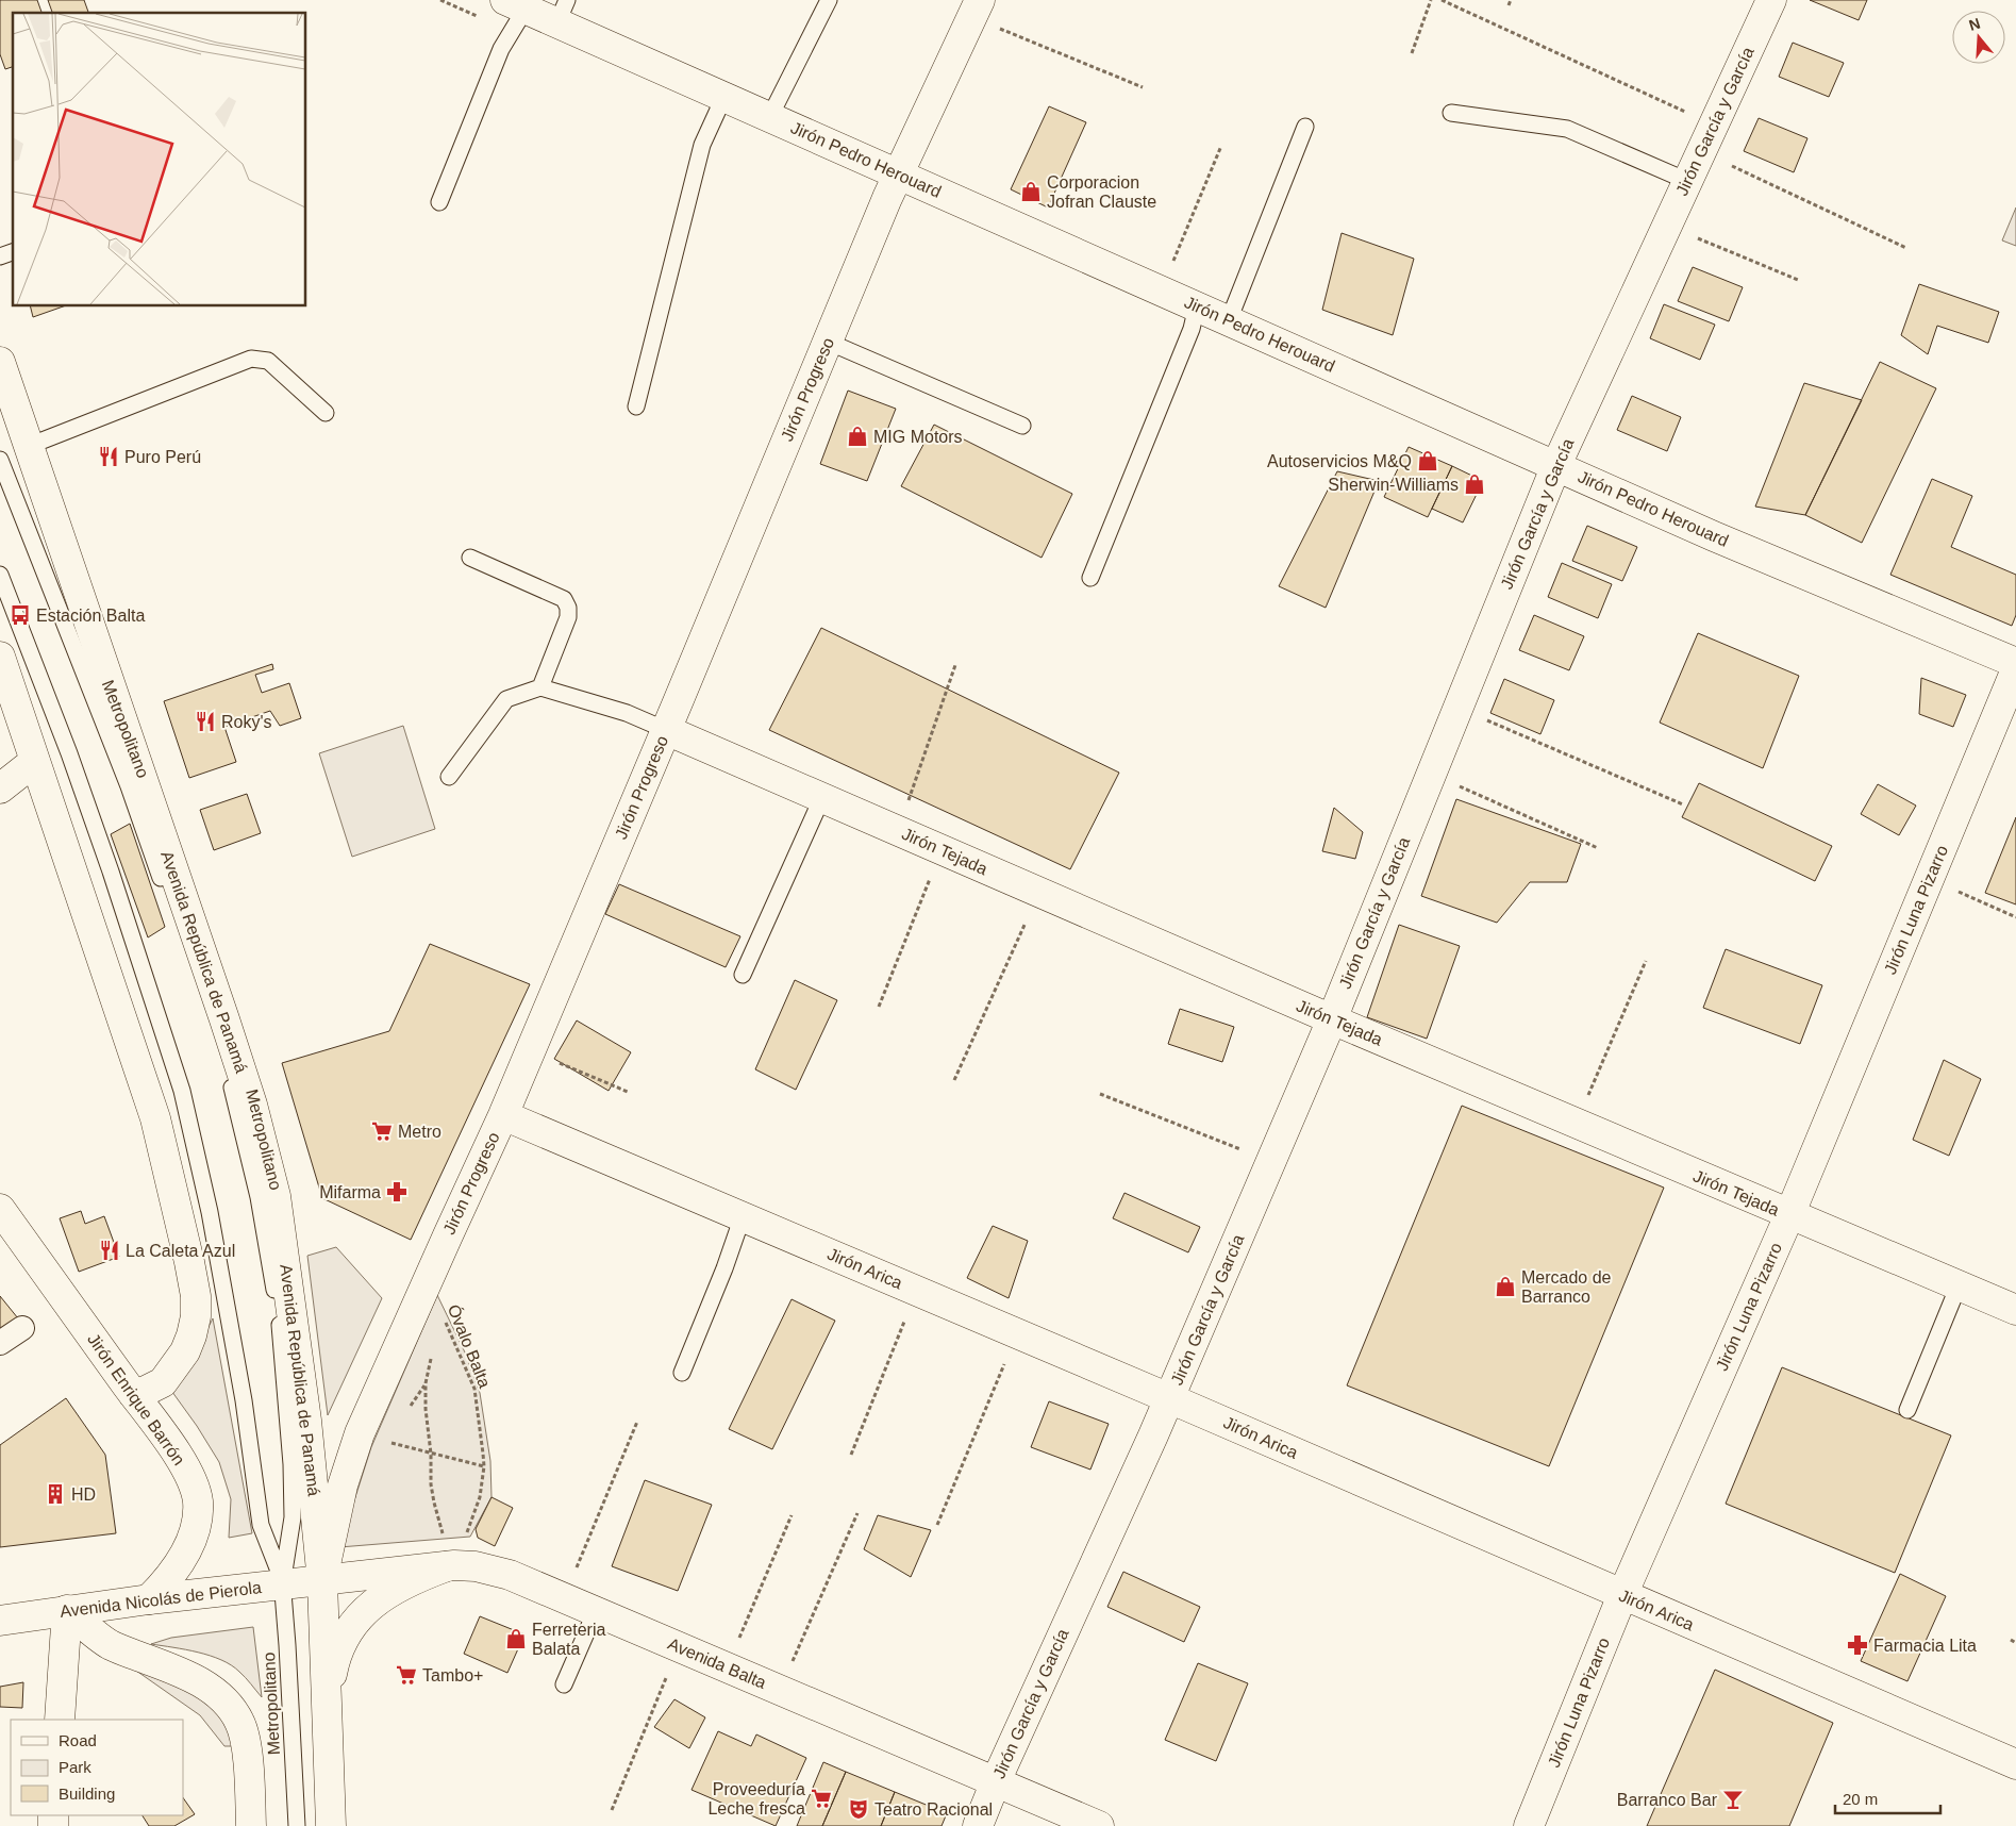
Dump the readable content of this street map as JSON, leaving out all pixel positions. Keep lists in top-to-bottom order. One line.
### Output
{"streets":{"street":["Jirón García y García","Jirón Pedro Herouard","Jirón Progreso","Jirón Tejada","Jirón Luna Pizarro","Avenida República de Panamá","Jirón Arica","Jirón Enrique Barrón","Avenida Nicolás de Pierola","Avenida Balta"],"lane":["Metropolitano"],"path":["Óvalo Balta"]},"crossings":[["Jirón García y García","Jirón Pedro Herouard"],["Jirón García y García","Jirón Tejada"],["Jirón García y García","Jirón Arica"],["Jirón García y García","Avenida Balta"],["Jirón Pedro Herouard","Jirón Progreso"],["Jirón Progreso","Jirón Tejada"],["Jirón Progreso","Avenida República de Panamá"],["Jirón Progreso","Jirón Arica"],["Jirón Progreso","Avenida Nicolás de Pierola"],["Jirón Progreso","Avenida Balta"],["Metropolitano","Avenida Nicolás de Pierola"],["Jirón Tejada","Jirón Luna Pizarro"],["Jirón Luna Pizarro","Jirón Arica"],["Avenida República de Panamá","Avenida Nicolás de Pierola"],["Avenida República de Panamá","Avenida Balta"],["Jirón Enrique Barrón","Avenida Nicolás de Pierola"],["Avenida Nicolás de Pierola","Avenida Balta"]],"places":{"shop":["Corporacion Jofran Clauste","MIG Motors","Autoservicios M&Q","Sherwin-Williams","Mercado de Barranco","Ferreteria Balata"],"restaurant":["Puro Perú","Roky's","La Caleta Azul"],"bus stop":["Estación Balta"],"supermarket":["Metro","Tambo+","Proveeduría Leche fresca"],"pharmacy":["Mifarma","Farmacia Lita"],"building":["HD"],"bar":["Barranco Bar"],"theatre":["Teatro Racional"]},"legend":["Road","Park","Building"],"scale_bar":"20 m","north":"top"}
